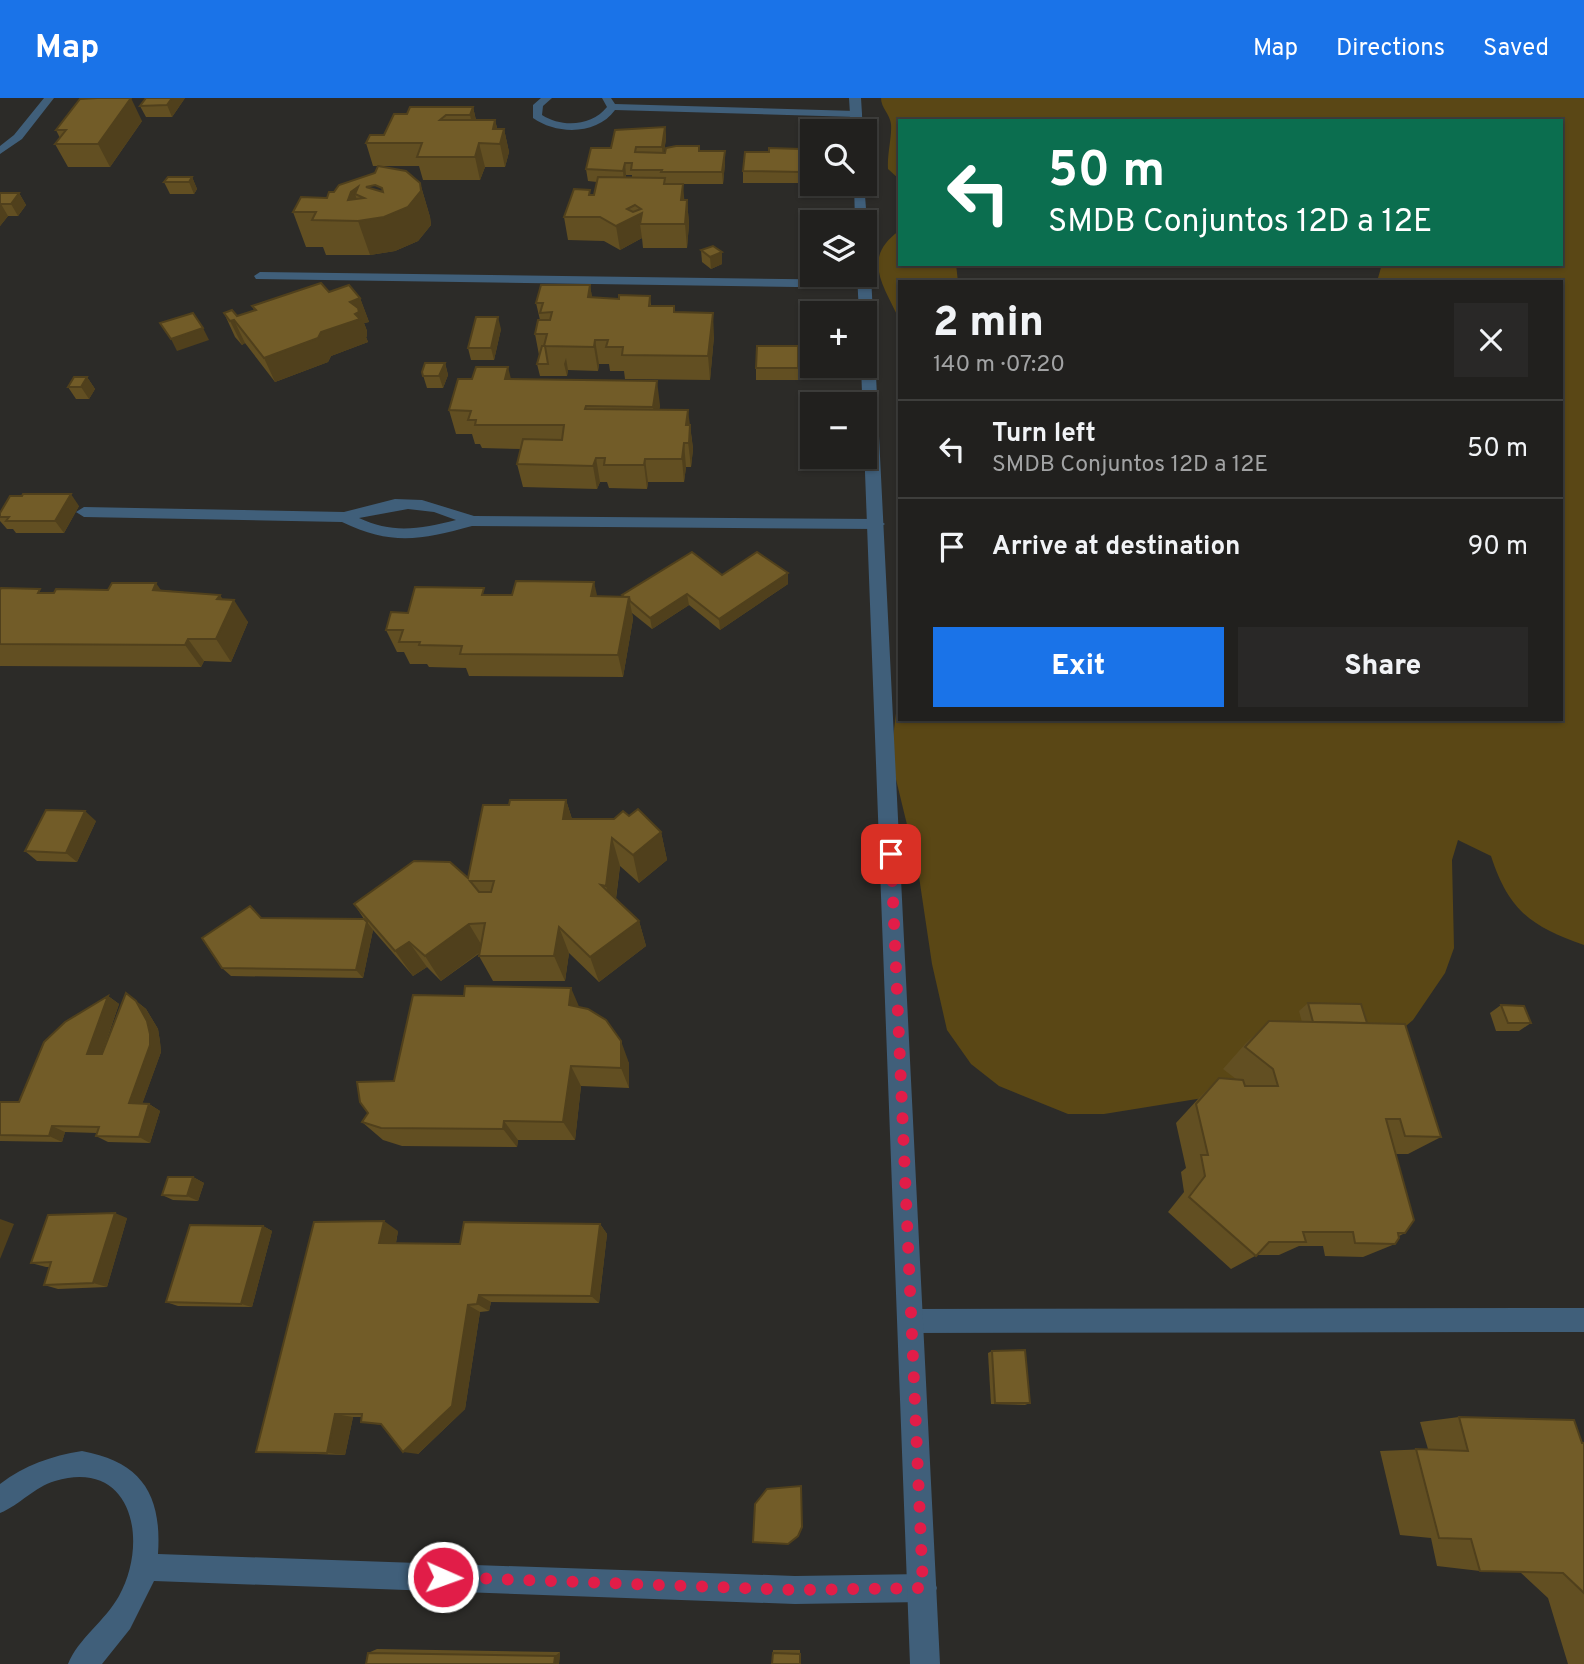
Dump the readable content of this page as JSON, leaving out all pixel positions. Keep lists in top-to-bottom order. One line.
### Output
{"page":{"header":"Map","nav":["Map","Directions","Saved"],"map_buttons":["+","−"],"turn":["50 m","SMDB Conjuntos 12D a 12E"],"heading":["2 min","140 m · 07:20"],"list":[{"name":"Turn left","note":"SMDB Conjuntos 12D a 12E","value":"50 m"},{"name":"Arrive at destination","value":"90 m"}],"buttons":["Exit","Share"]}}
